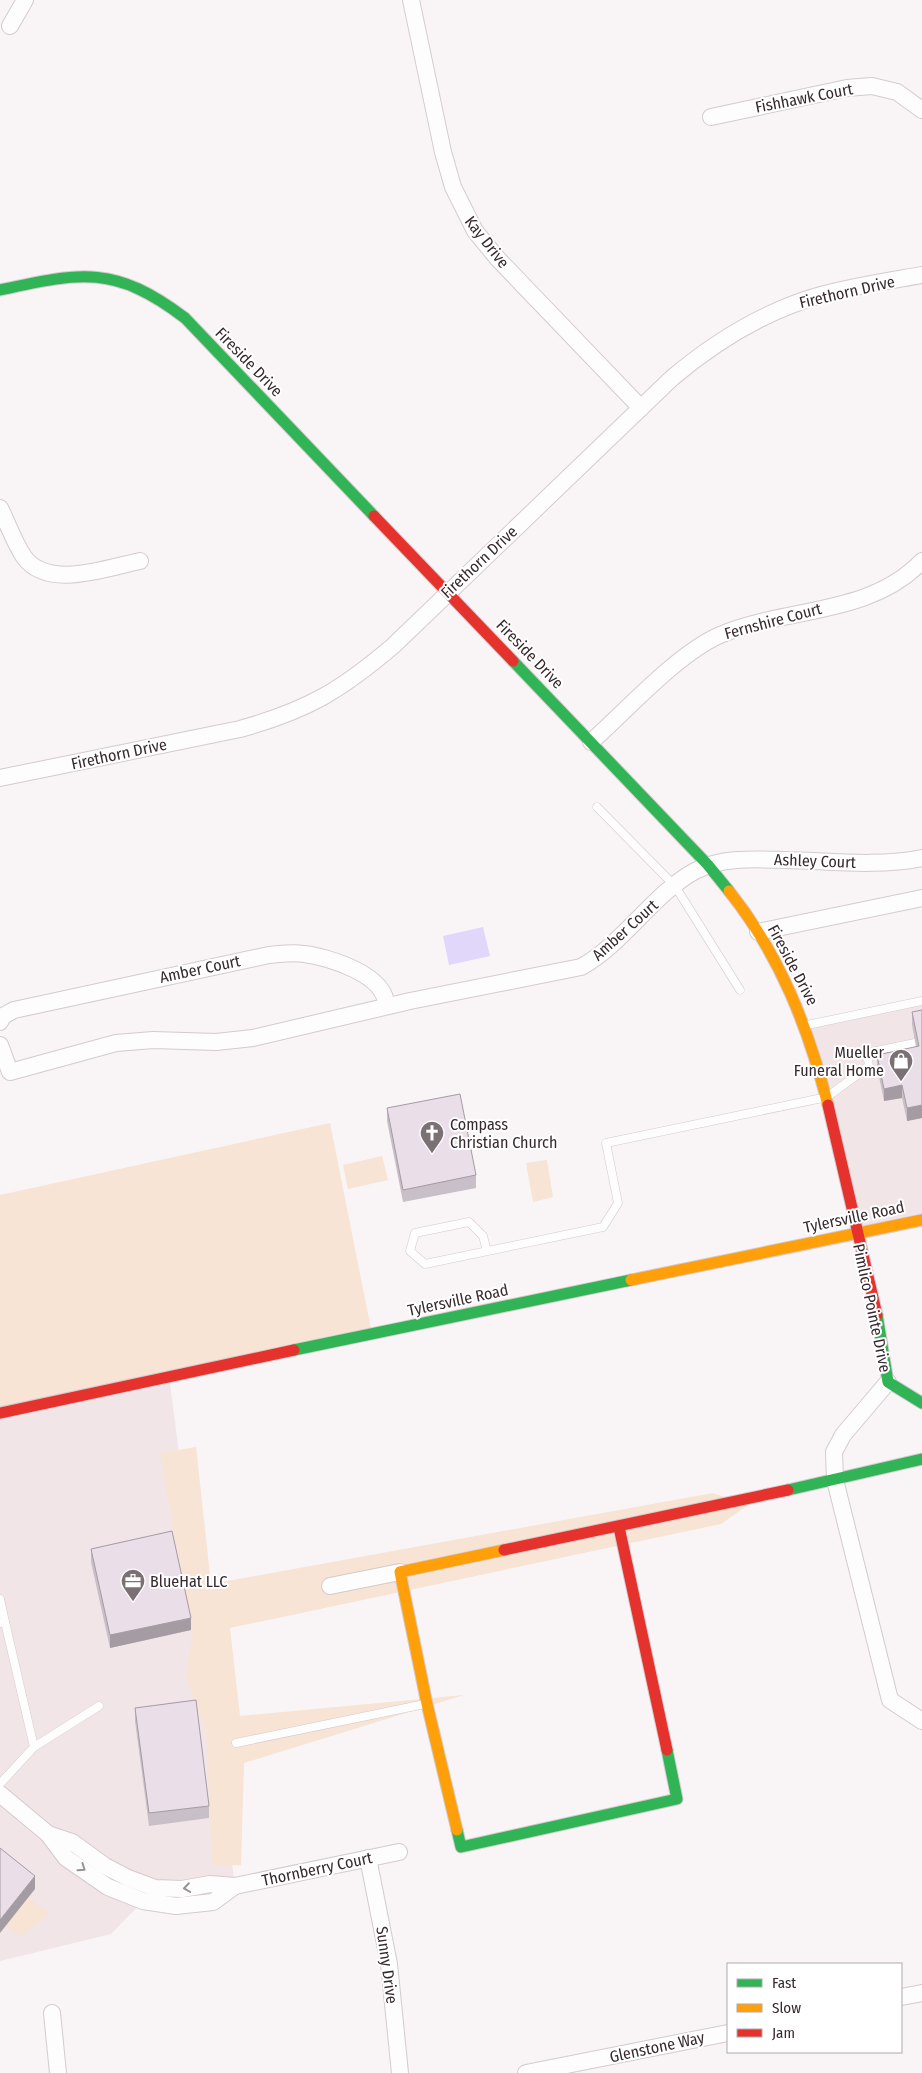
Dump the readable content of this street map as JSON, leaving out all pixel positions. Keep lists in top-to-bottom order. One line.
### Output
{"streets":{"street":["Fishhawk Court","Kay Drive","Firethorn Drive","Fireside Drive","Fernshire Court","Ashley Court","Amber Court","Tylersville Road","Pimlico Pointe Drive","Thornberry Court","Sunny Drive","Glenstone Way"]},"crossings":[["Kay Drive","Firethorn Drive"],["Firethorn Drive","Fireside Drive"],["Fireside Drive","Fernshire Court"],["Fireside Drive","Ashley Court"],["Fireside Drive","Amber Court"],["Fireside Drive","Tylersville Road"],["Fireside Drive","Pimlico Pointe Drive"],["Ashley Court","Amber Court"],["Tylersville Road","Pimlico Pointe Drive"],["Thornberry Court","Sunny Drive"]],"places":{"shop":["Mueller Funeral Home"],"church":["Compass Christian Church"],"office":["BlueHat LLC"]},"legend":["Fast","Slow","Jam"]}
